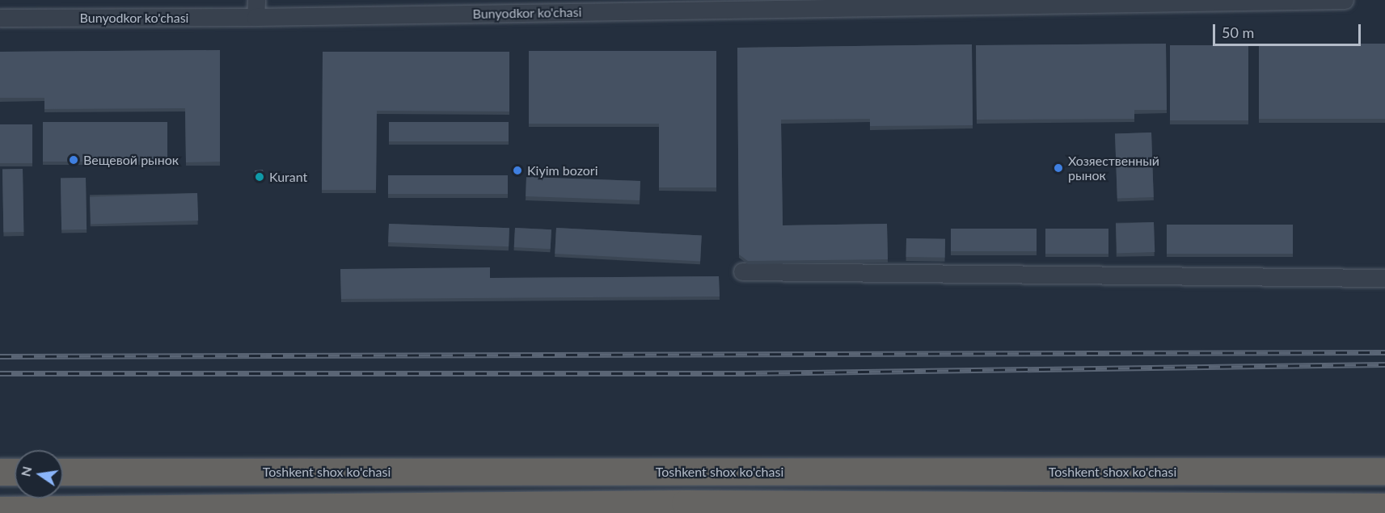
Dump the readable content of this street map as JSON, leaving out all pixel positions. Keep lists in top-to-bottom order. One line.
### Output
{"streets":{"highway":["Toshkent shox ko'chasi"],"street":["Bunyodkor ko'chasi"]},"places":["Вещевой рынок","Хозяественный рынок","Kiyim bozori","Kurant"],"scale_bar":"50 m","north":"left"}
